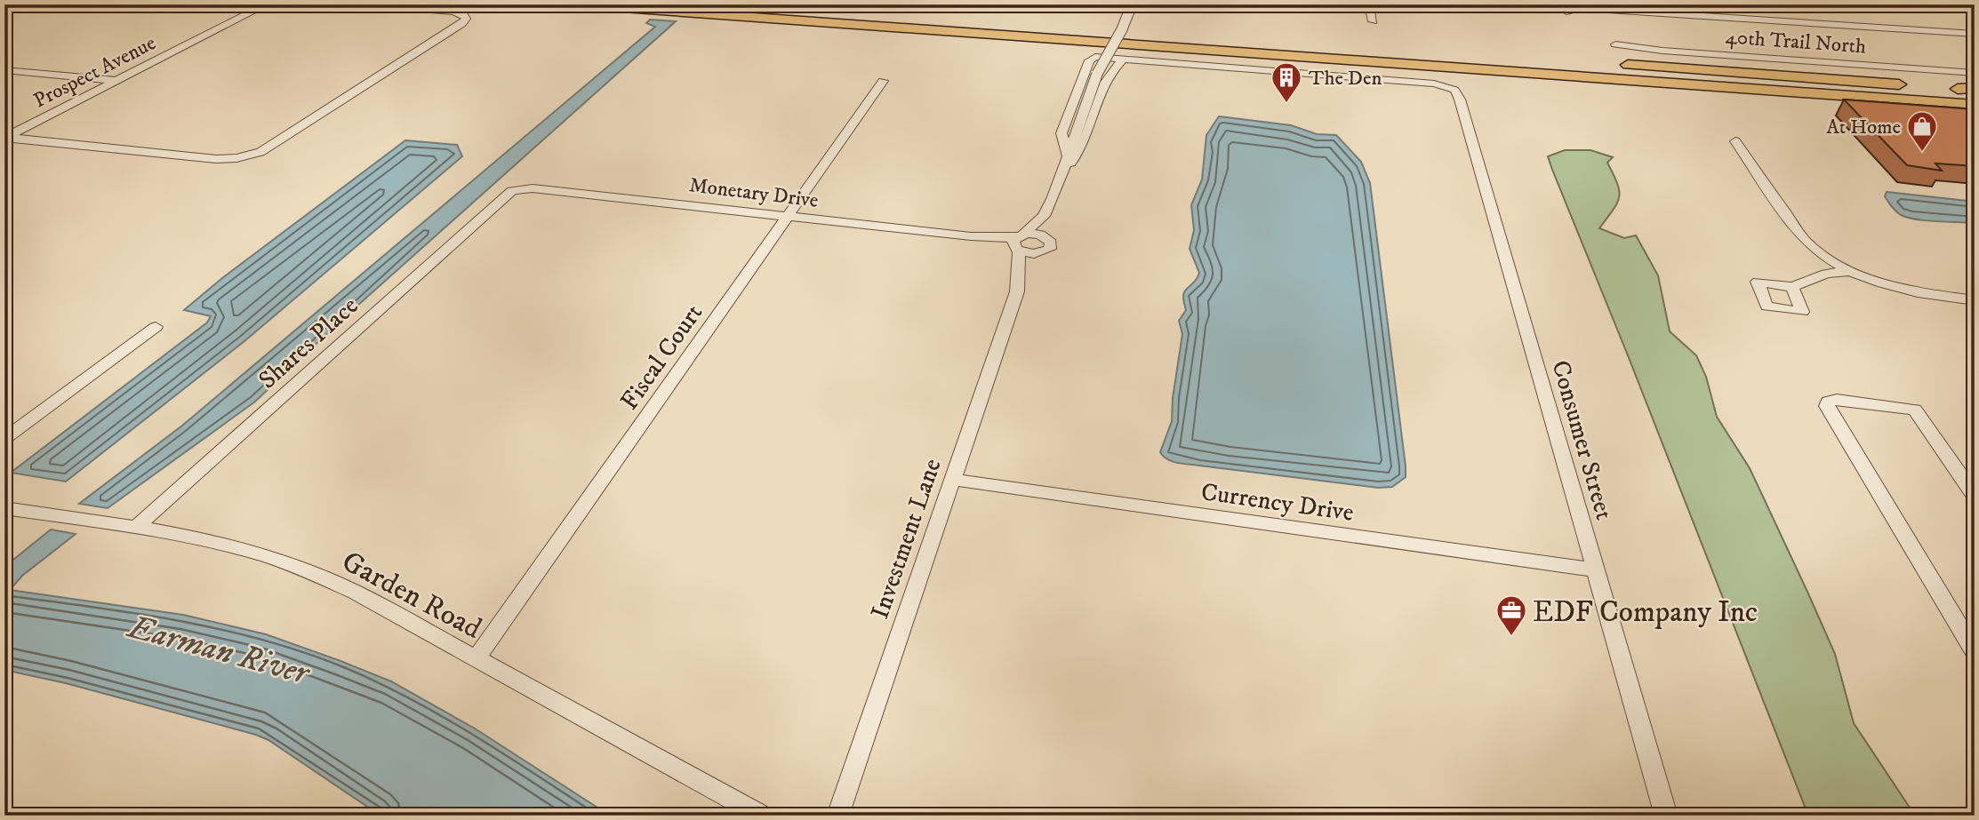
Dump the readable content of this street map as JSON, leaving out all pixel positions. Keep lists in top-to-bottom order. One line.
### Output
{"streets":{"street":["40th Trail North","Prospect Avenue","Monetary Drive","Shares Place","Fiscal Court","Consumer Street","Currency Drive","Investment Lane","Garden Road"]},"crossings":[["Monetary Drive","Shares Place"],["Monetary Drive","Fiscal Court"],["Monetary Drive","Investment Lane"],["Shares Place","Garden Road"],["Fiscal Court","Garden Road"],["Consumer Street","Currency Drive"],["Currency Drive","Investment Lane"]],"water":["Earman River"],"places":{"building":["The Den"],"shop":["At Home"],"office":["EDF Company Inc"]}}
